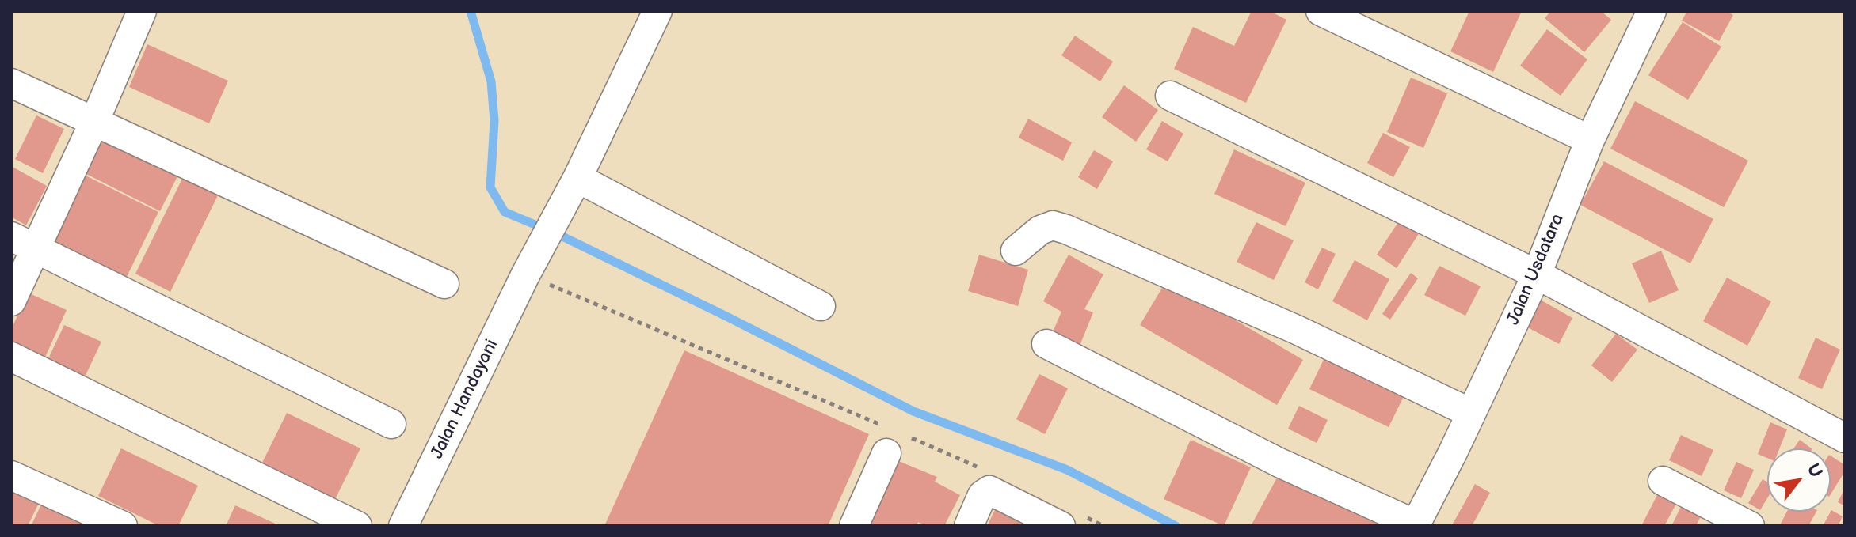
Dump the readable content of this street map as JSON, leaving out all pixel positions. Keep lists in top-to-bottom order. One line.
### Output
{"streets":{"street":["Jalan Usdatara","Jalan Handayani"]},"north":"top right"}
